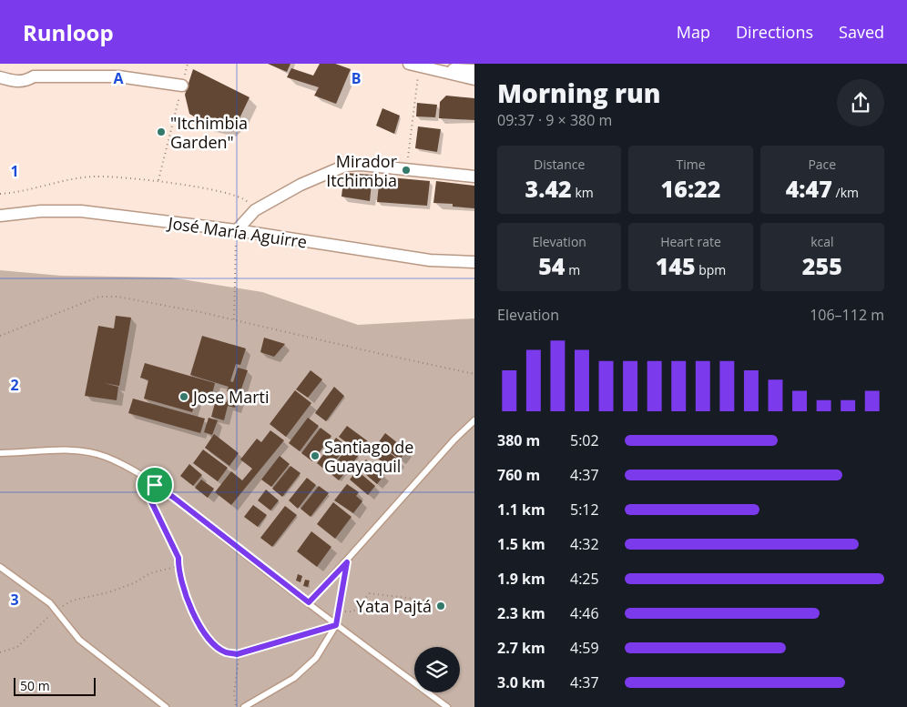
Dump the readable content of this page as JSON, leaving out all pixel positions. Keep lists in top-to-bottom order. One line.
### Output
{"streets":{"street":["José María Aguirre"]},"places":["\"Itchimbia Garden\"","Mirador Itchimbia","Jose Marti","Santiago de Guayaquil","Yata Pajtá"],"scale_bar":"50 m","page":{"header":"Runloop","nav":["Map","Directions","Saved"],"heading":["Morning run","09:37 · 9 × 380 m"],"stats":[["Distance","3.42 km"],["Time","16:22"],["Pace","4:47 /km"],["Elevation","54 m"],["Heart rate","145 bpm"],["kcal","255"]],"chart":["Elevation","106–112 m"],"list":[{"name":"380 m","note":"5:02"},{"name":"760 m","note":"4:37"},{"name":"1.1 km","note":"5:12"},{"name":"1.5 km","note":"4:32"},{"name":"1.9 km","note":"4:25"},{"name":"2.3 km","note":"4:46"},{"name":"2.7 km","note":"4:59"},{"name":"3.0 km","note":"4:37"}],"scale":"50 m"},"grid":{"columns":["A","B"],"rows":["1","2","3"]}}
